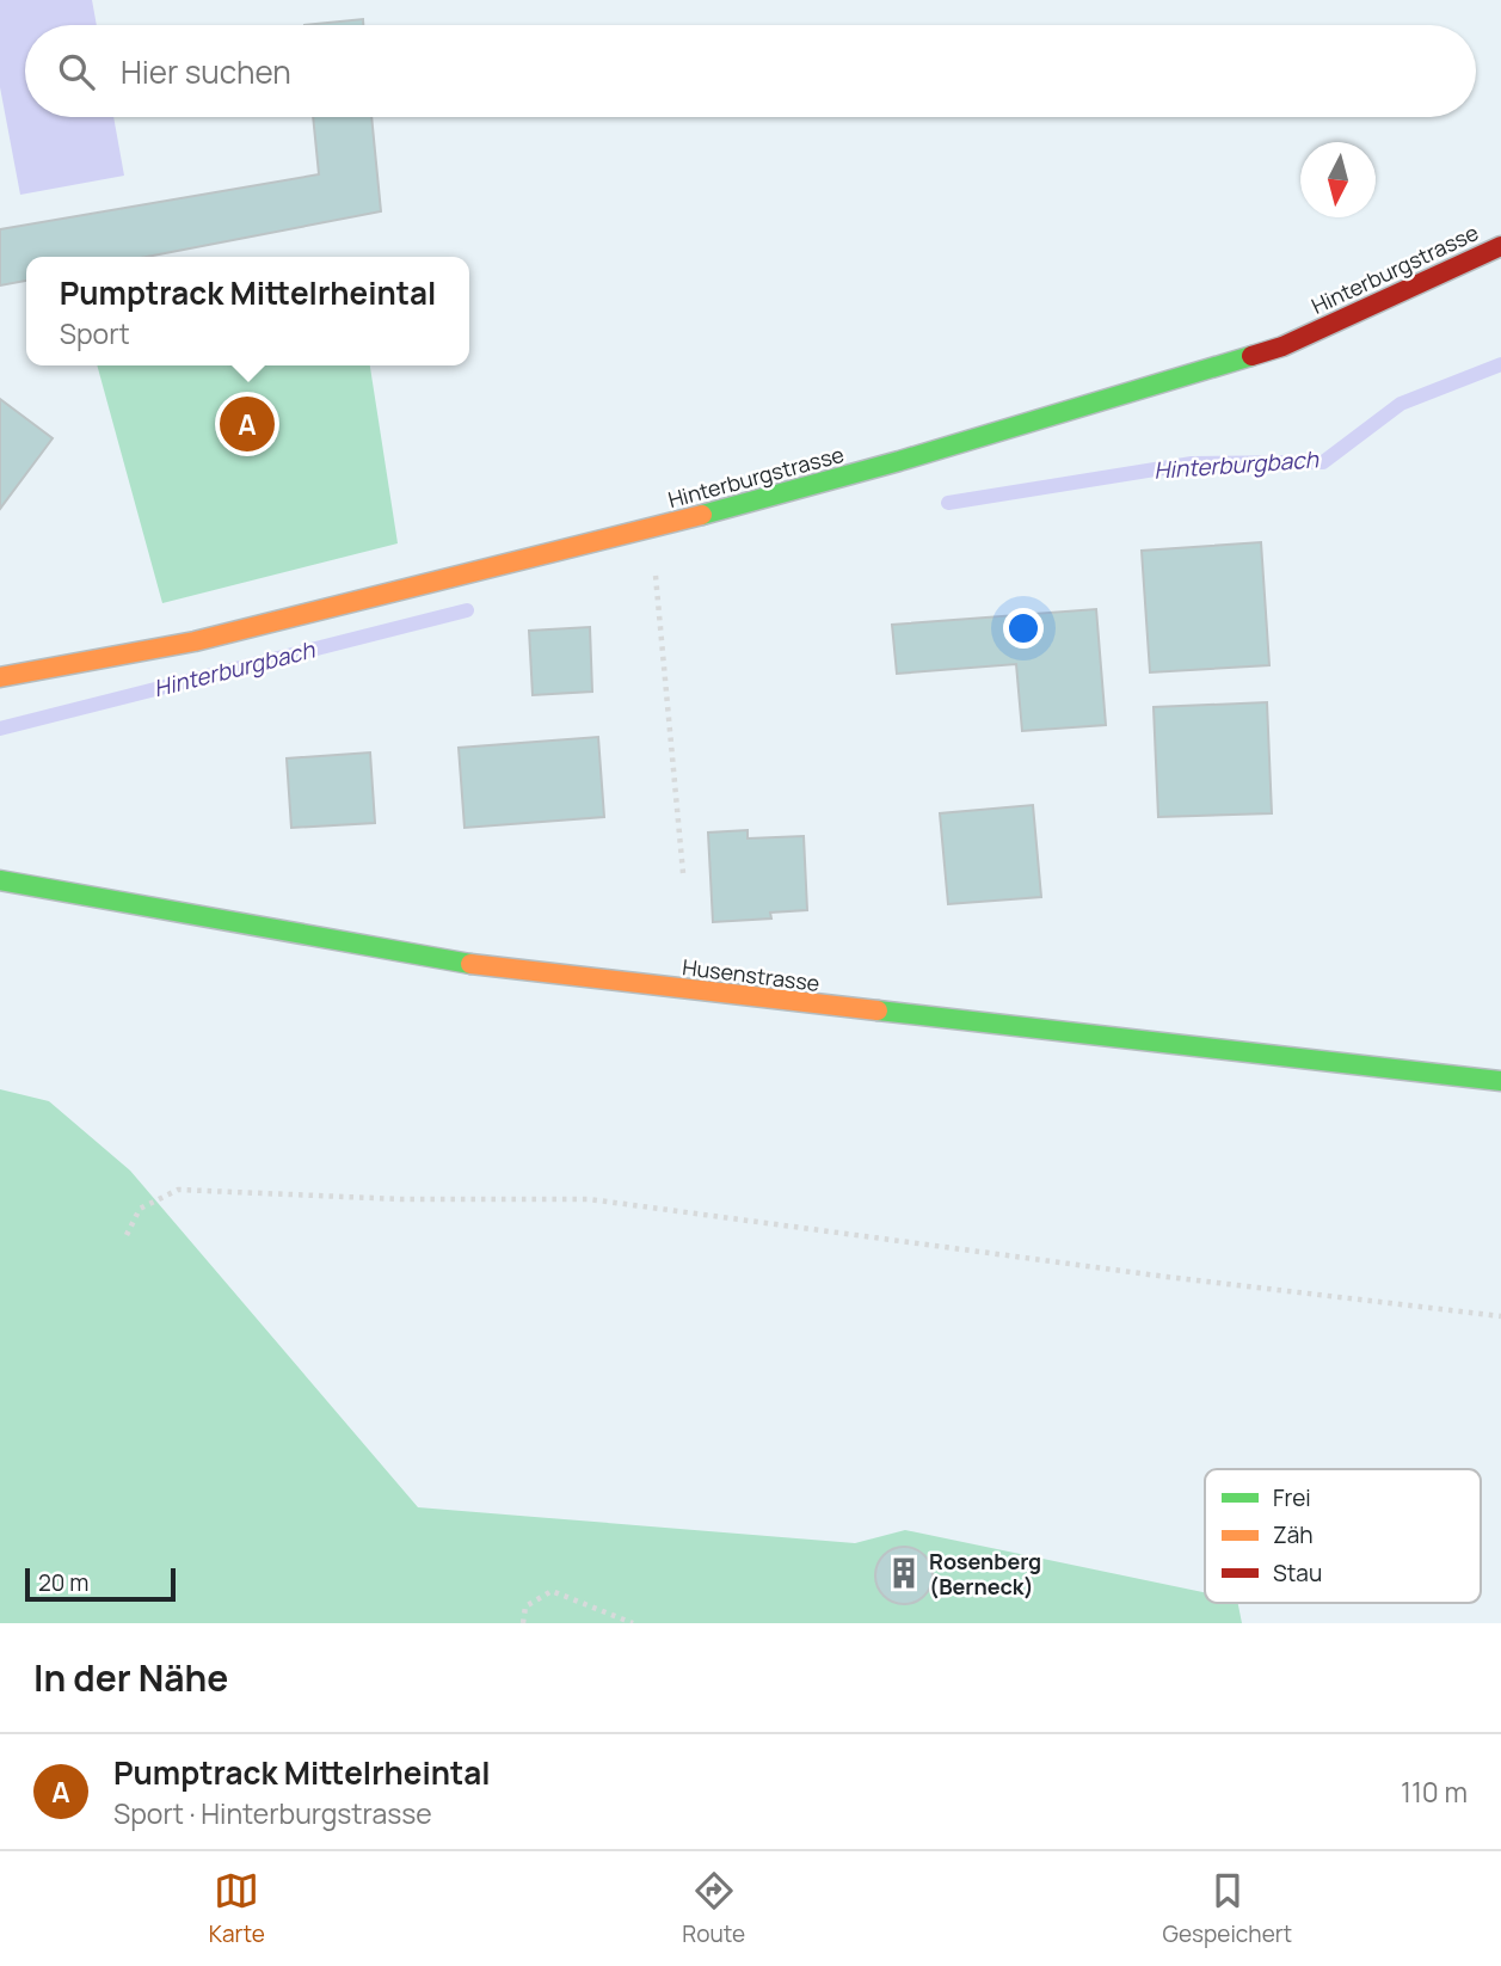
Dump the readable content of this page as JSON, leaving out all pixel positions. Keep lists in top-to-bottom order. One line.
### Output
{"streets":{"street":["Hinterburgstrasse","Husenstrasse"]},"water":["Hinterburgbach"],"places":{"building":["Rosenberg (Berneck)"]},"legend":["Frei","Zäh","Stau"],"scale_bar":"20 m","north":"bottom","page":{"search":"Hier suchen","popup":["Pumptrack Mittelrheintal","Sport"],"pins":"A","scale":"20 m","heading":"In der Nähe","list":[{"mark":"A","name":"Pumptrack Mittelrheintal","note":"Sport · Hinterburgstrasse","value":"110 m"}],"nav":["Karte","Route","Gespeichert"]}}
